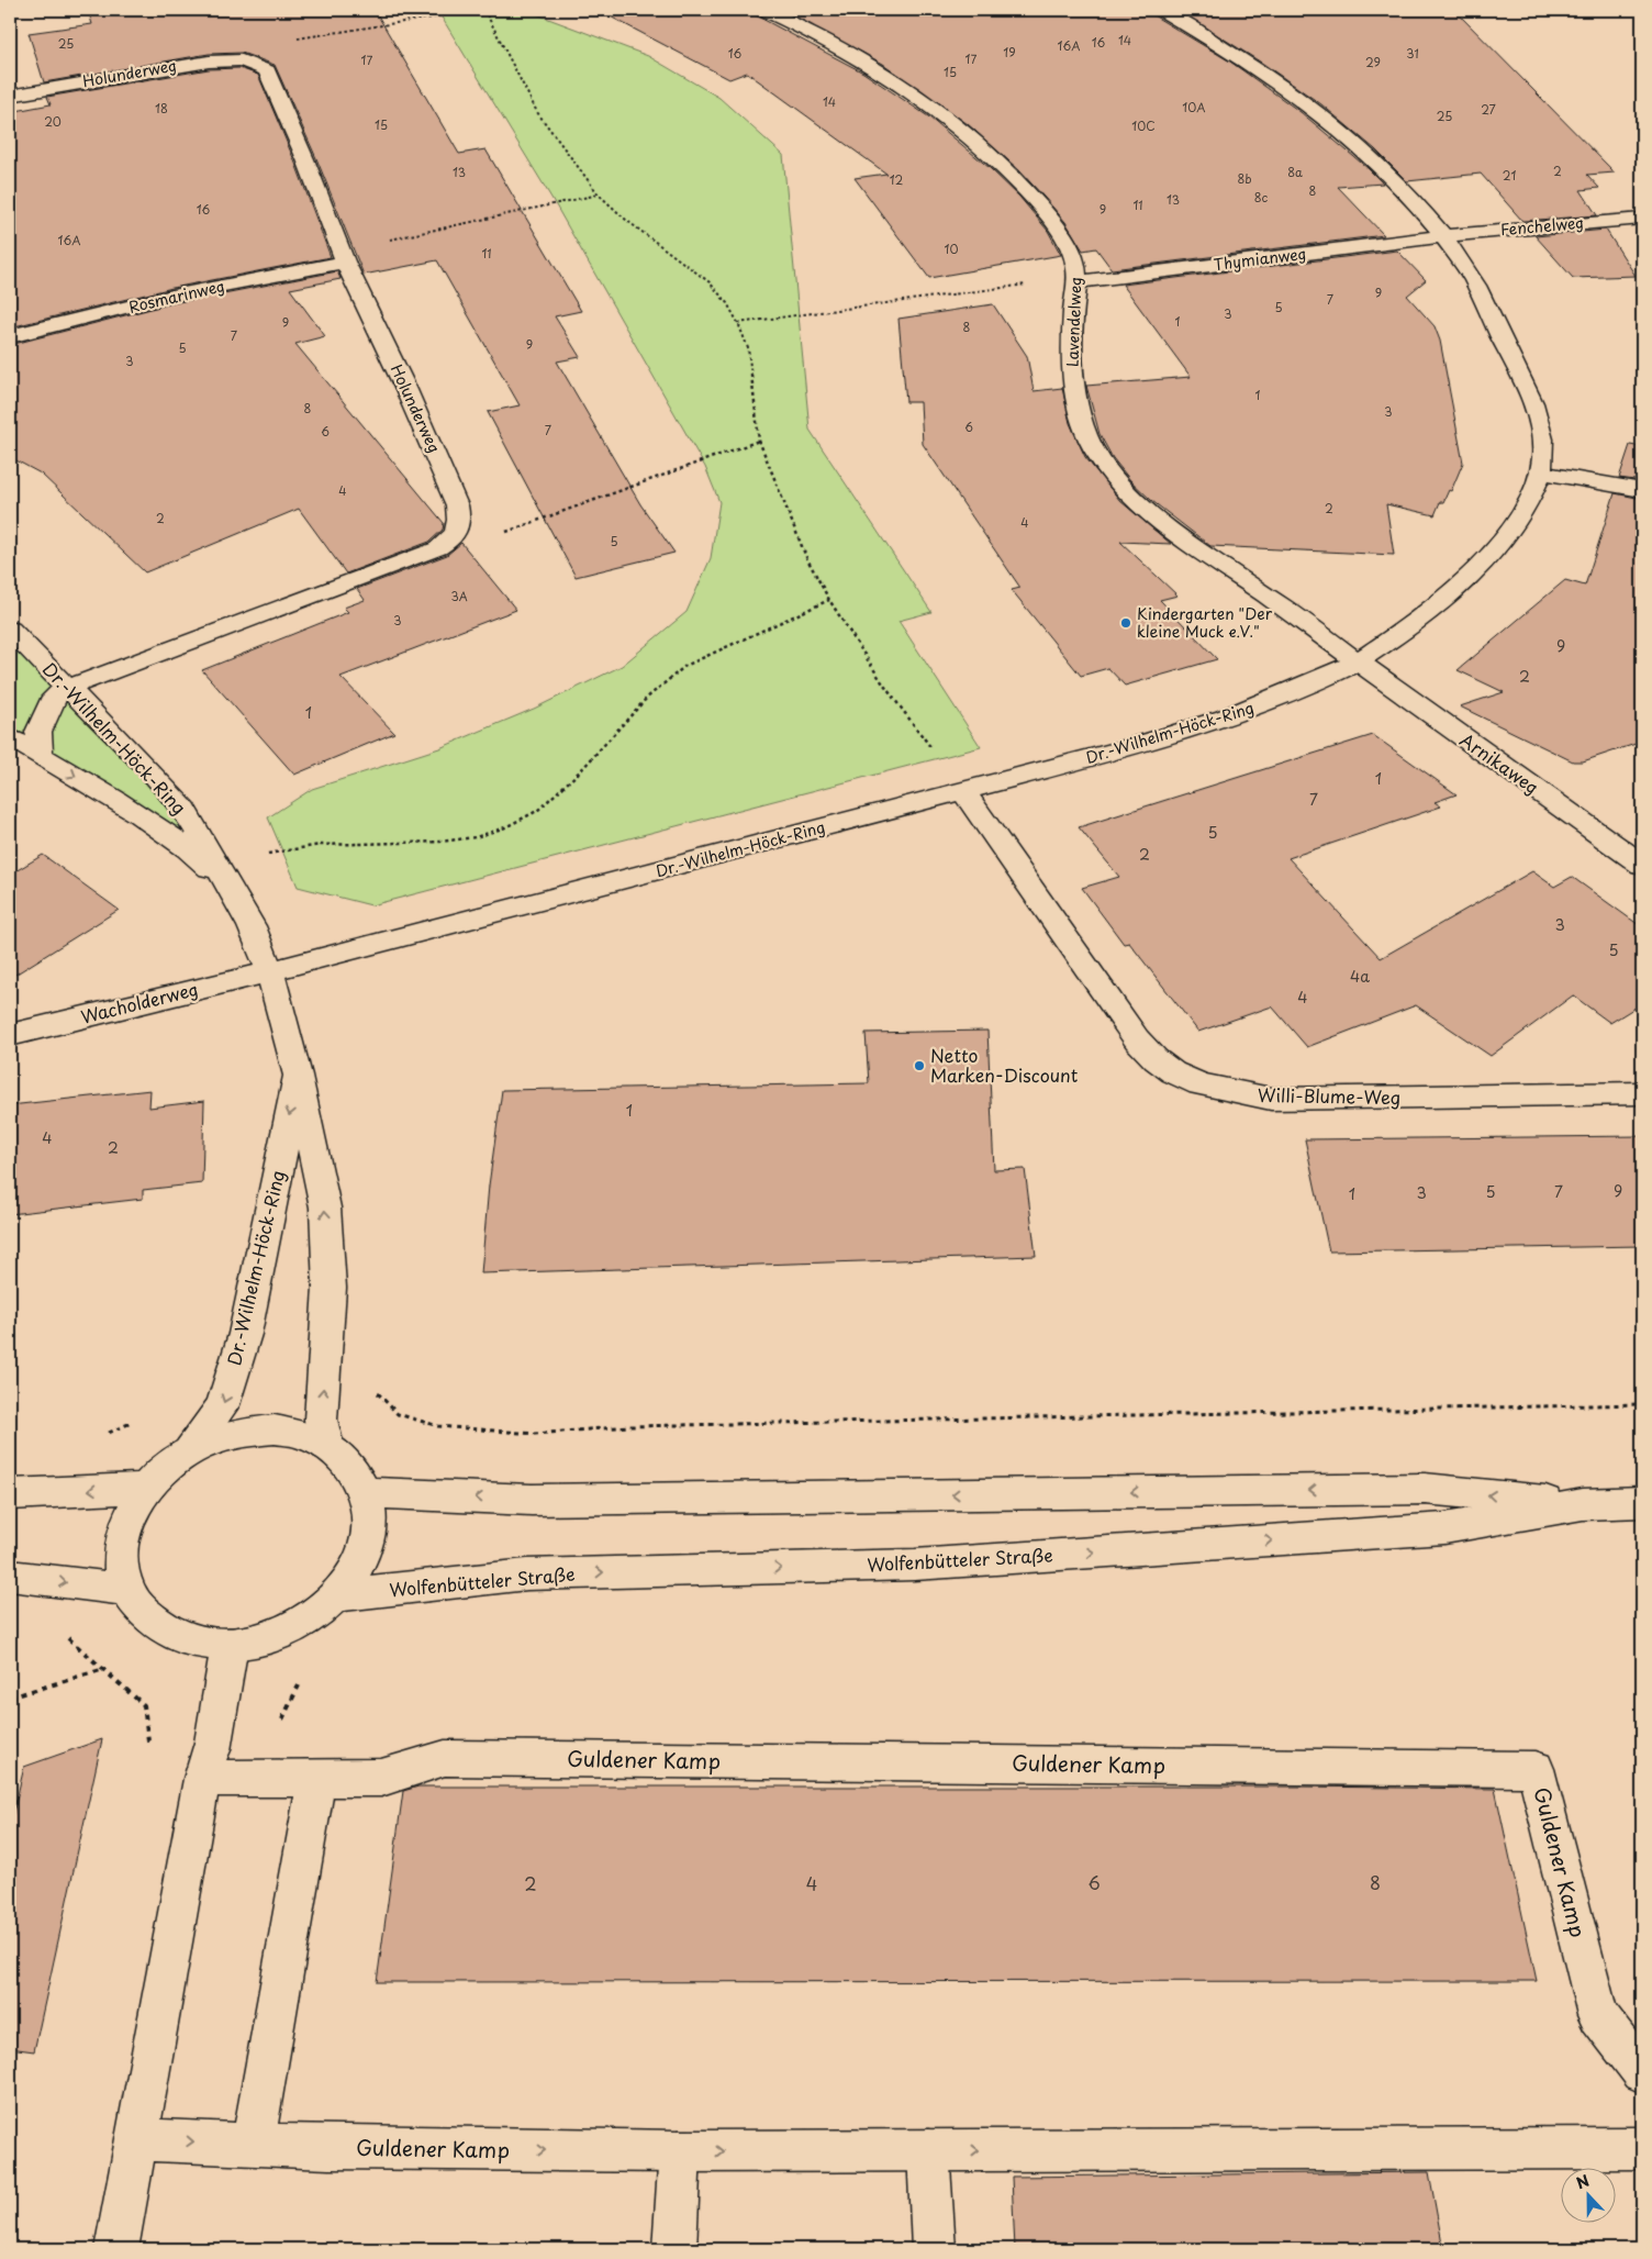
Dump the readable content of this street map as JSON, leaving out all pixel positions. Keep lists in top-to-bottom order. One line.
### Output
{"streets":{"street":["Holunderweg","Fenchelweg","Thymianweg","Rosmarinweg","Lavendelweg","Dr.-Wilhelm-Höck-Ring","Arnikaweg","Wacholderweg","Willi-Blume-Weg","Wolfenbütteler Straße","Guldener Kamp"]},"crossings":[["Holunderweg","Rosmarinweg"],["Holunderweg","Dr.-Wilhelm-Höck-Ring"],["Fenchelweg","Thymianweg"],["Fenchelweg","Dr.-Wilhelm-Höck-Ring"],["Thymianweg","Lavendelweg"],["Thymianweg","Dr.-Wilhelm-Höck-Ring"],["Lavendelweg","Dr.-Wilhelm-Höck-Ring"],["Lavendelweg","Arnikaweg"],["Dr.-Wilhelm-Höck-Ring","Arnikaweg"],["Dr.-Wilhelm-Höck-Ring","Wacholderweg"],["Dr.-Wilhelm-Höck-Ring","Willi-Blume-Weg"]],"one_way":["Guldener Kamp"],"places":["Kindergarten \"Der kleine Muck e.V.\"","Netto Marken-Discount"],"house_numbers":["14","16","25","16A","19","16","31","17","17","29","15","14","10A","18","27","25","20","15","10C","2","13","8a","21","8b","12","8","8c","13","11","16","9","16A","10","11","9","7","5","3","1","9","8","7","9","5","3","1","8","3","6","7","6","4","2","2","4","5","3A","3","9","2","1","1","7","5","2","3","5","4a","4","1","4","2","9","5","7","3","1","6","8","2","4"],"north":"top"}
